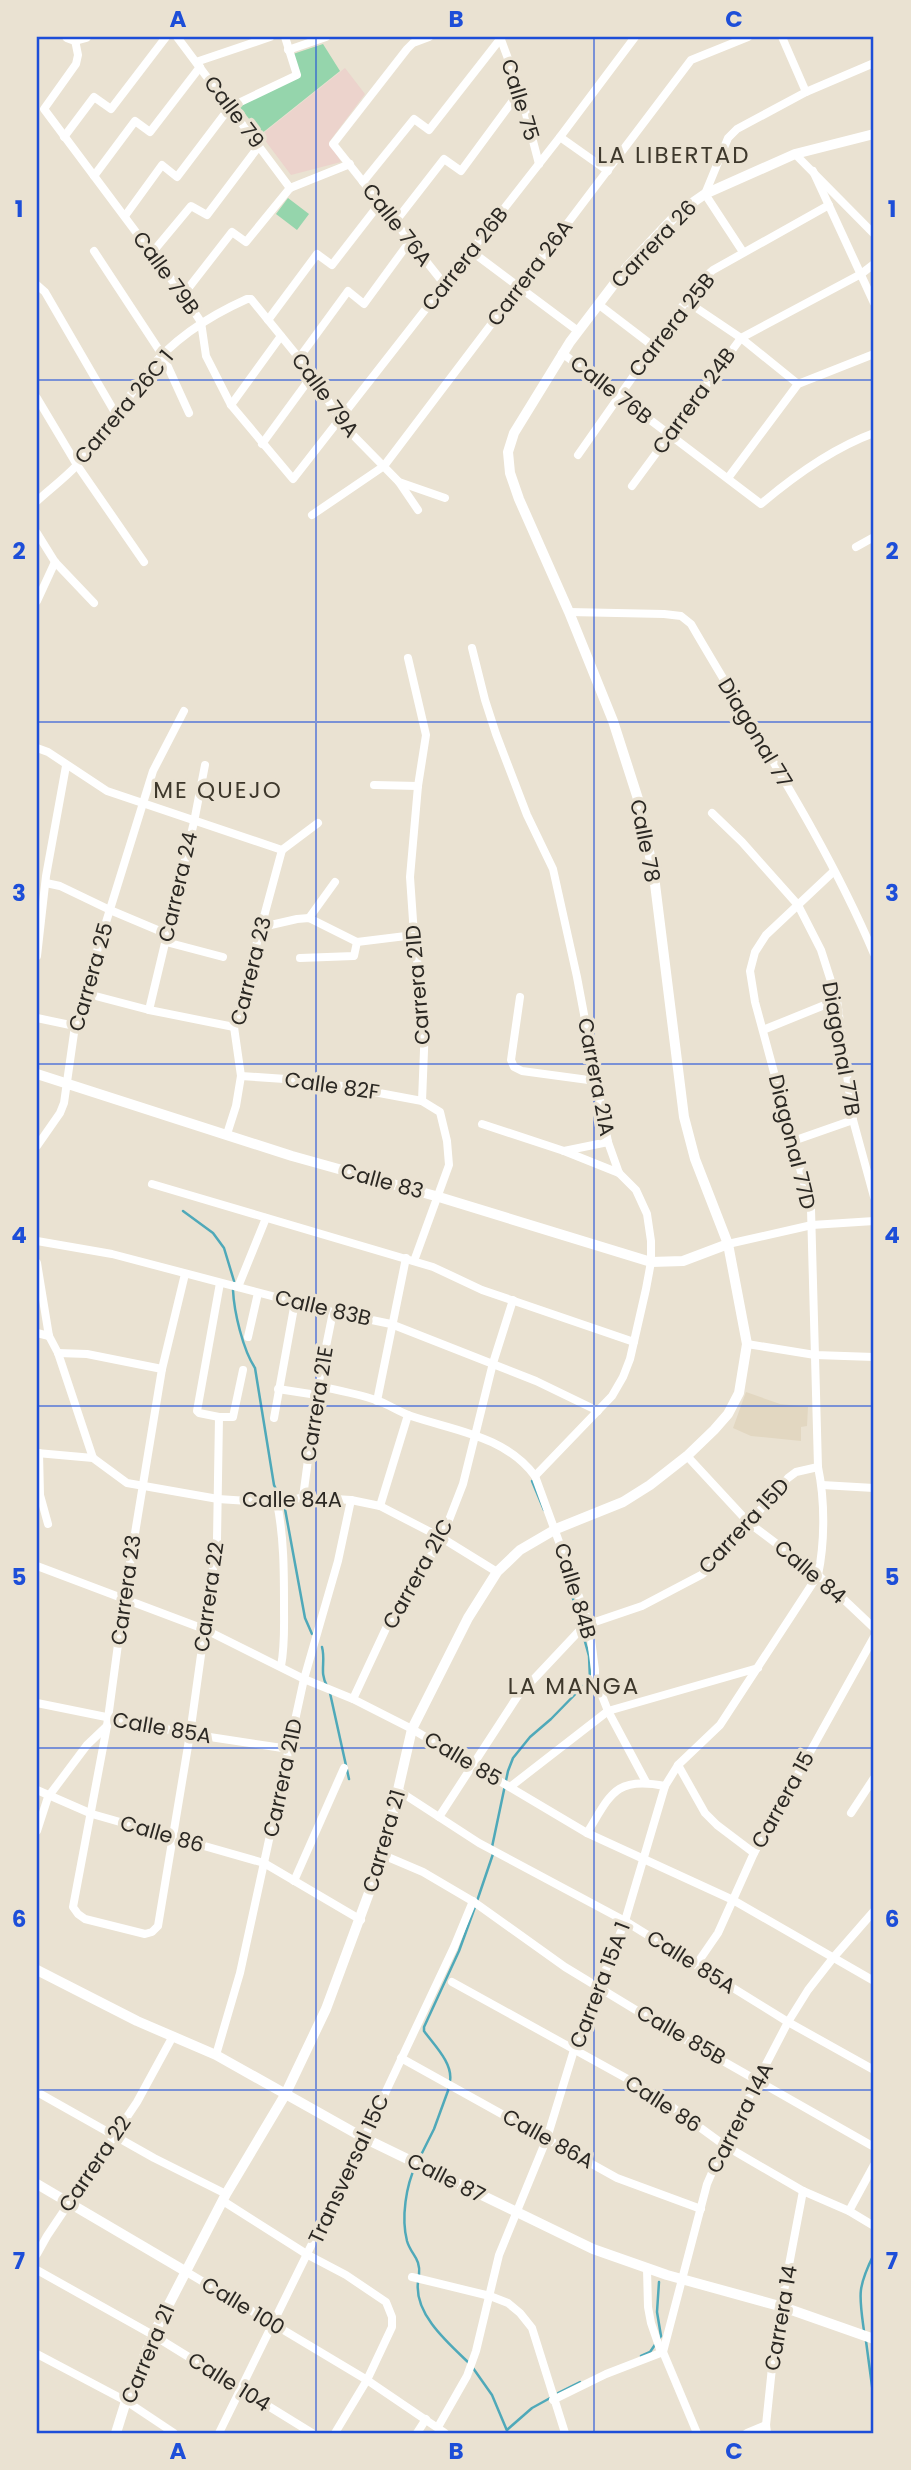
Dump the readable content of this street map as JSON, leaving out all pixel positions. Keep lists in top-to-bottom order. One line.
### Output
{"streets":{"street":["Calle 75","Calle 79","Calle 76A","Carrera 26","Carrera 26B","Calle 79B","Carrera 26A","Carrera 25B","Calle 76B","Calle 79A","Carrera 24B","Carrera 26C 1","Diagonal 77","Calle 78","Carrera 24","Carrera 23","Carrera 25","Carrera 21D","Diagonal 77B","Carrera 21A","Calle 82F","Diagonal 77D","Calle 83","Calle 83B","Carrera 21E","Calle 84A","Carrera 15D","Calle 84","Carrera 21C","Calle 84B","Carrera 22","Calle 85A","Calle 85","Carrera 15","Calle 86","Carrera 21","Carrera 15A 1","Calle 85B","Carrera 14A","Calle 86A","Transversal 15C","Calle 87","Calle 100","Carrera 14","Calle 104"]},"crossings":[["Calle 75","Carrera 26B"],["Calle 75","Carrera 26A"],["Calle 76A","Carrera 26B"],["Carrera 26","Calle 76B"],["Carrera 26","Calle 78"],["Carrera 26B","Calle 79B"],["Carrera 26B","Calle 79A"],["Calle 79B","Carrera 26C 1"],["Carrera 26A","Calle 79A"],["Carrera 25B","Calle 76B"],["Calle 76B","Carrera 24B"],["Calle 79A","Carrera 26C 1"],["Diagonal 77","Calle 78"],["Diagonal 77","Diagonal 77D"],["Calle 78","Calle 83"],["Calle 78","Carrera 21"],["Carrera 23","Calle 82F"],["Carrera 23","Calle 83"],["Carrera 23","Calle 83B"],["Carrera 23","Calle 84A"],["Carrera 23","Carrera 22"],["Carrera 23","Calle 85A"],["Carrera 23","Calle 85"],["Carrera 23","Calle 86"],["Carrera 25","Calle 83"],["Carrera 21D","Calle 82F"],["Carrera 21D","Calle 84A"],["Carrera 21D","Calle 85A"],["Carrera 21D","Calle 85"],["Carrera 21D","Calle 86"],["Carrera 21D","Calle 87"],["Diagonal 77B","Diagonal 77D"],["Carrera 21A","Calle 83"],["Carrera 21A","Calle 83B"],["Carrera 21A","Calle 84B"],["Diagonal 77D","Carrera 15D"],["Diagonal 77D","Calle 84"],["Diagonal 77D","Carrera 15A 1"],["Calle 83","Carrera 21"],["Calle 83B","Carrera 21E"],["Calle 83B","Carrera 21C"],["Carrera 21E","Calle 84A"],["Calle 84A","Carrera 21C"],["Calle 84A","Carrera 22"],["Calle 84A","Carrera 21"],["Carrera 15D","Calle 84"],["Carrera 15D","Calle 84B"],["Carrera 15D","Calle 85A"],["Carrera 15D","Calle 85"],["Calle 84","Carrera 21"],["Calle 84","Carrera 15A 1"],["Carrera 21C","Calle 85"],["Calle 84B","Carrera 21"],["Carrera 22","Calle 85A"],["Carrera 22","Calle 85"],["Carrera 22","Calle 86"],["Carrera 22","Calle 87"],["Carrera 22","Calle 100"],["Calle 85A","Carrera 15"],["Calle 85A","Carrera 21"],["Calle 85A","Carrera 15A 1"],["Calle 85A","Carrera 14A"],["Calle 85","Carrera 15"],["Calle 85","Carrera 21"],["Calle 85","Carrera 15A 1"],["Calle 85","Carrera 14A"],["Calle 86","Carrera 21"],["Calle 86","Carrera 15A 1"],["Calle 86","Carrera 14A"],["Calle 86","Carrera 14"],["Carrera 21","Calle 85B"],["Carrera 21","Calle 87"],["Carrera 21","Calle 100"],["Carrera 21","Calle 104"],["Carrera 15A 1","Calle 85B"],["Carrera 15A 1","Calle 86A"],["Carrera 15A 1","Calle 87"],["Carrera 15A 1","Calle 100"],["Calle 85B","Carrera 14A"],["Calle 85B","Transversal 15C"],["Carrera 14A","Calle 86A"],["Carrera 14A","Calle 87"],["Calle 86A","Transversal 15C"],["Transversal 15C","Calle 87"],["Transversal 15C","Calle 100"],["Transversal 15C","Calle 104"],["Calle 87","Carrera 14"]],"districts":["LA LIBERTAD","ME QUEJO","LA MANGA"],"grid":{"columns":["A","B","C"],"rows":["1","2","3","4","5","6","7"]}}
